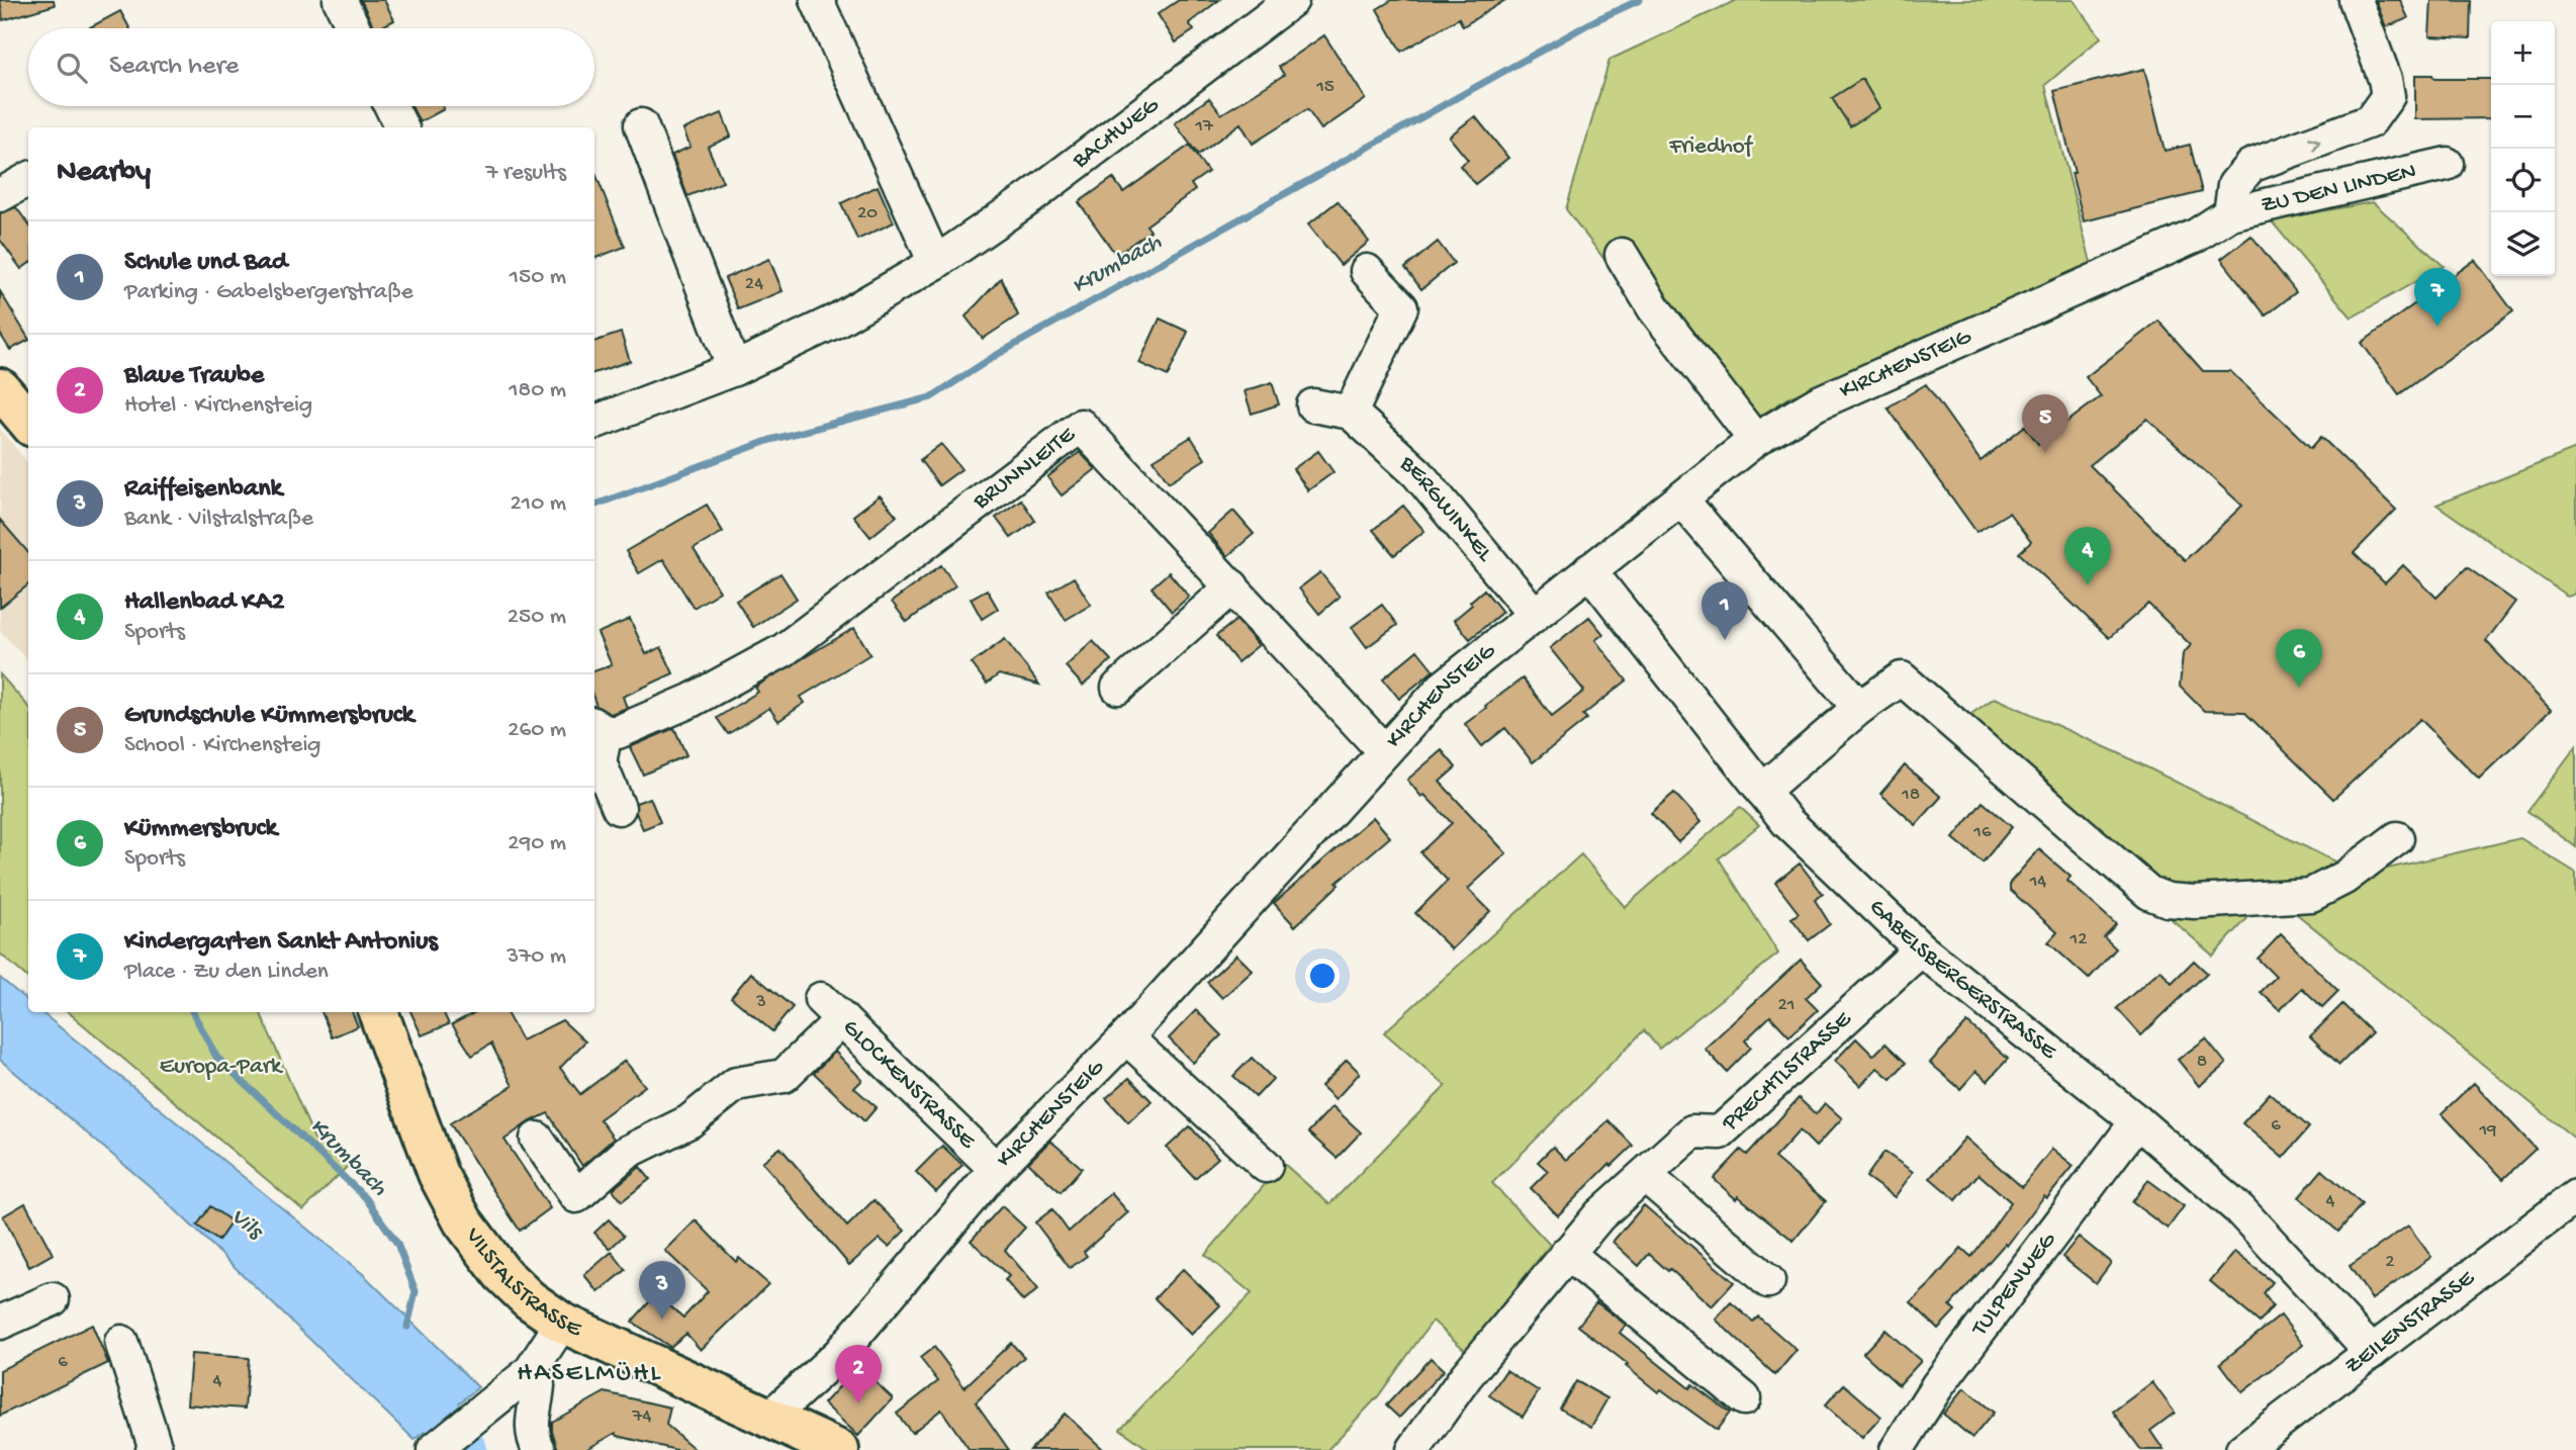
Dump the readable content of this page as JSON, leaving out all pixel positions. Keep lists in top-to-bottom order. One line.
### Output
{"streets":{"main road":["VILSTALSTRASSE"],"street":["BACHWEG","ZU DEN LINDEN","KIRCHENSTEIG","BRUNNLEITE","BERGWINKEL","GABELSBERGERSTRASSE","PRECHTLSTRASSE","GLOCKENSTRASSE","TULPENWEG","ZEILENSTRASSE"]},"crossings":[["ZU DEN LINDEN","KIRCHENSTEIG"],["KIRCHENSTEIG","BRUNNLEITE"],["KIRCHENSTEIG","BERGWINKEL"],["KIRCHENSTEIG","GABELSBERGERSTRASSE"],["KIRCHENSTEIG","GLOCKENSTRASSE"],["KIRCHENSTEIG","VILSTALSTRASSE"],["GABELSBERGERSTRASSE","PRECHTLSTRASSE"],["GABELSBERGERSTRASSE","TULPENWEG"],["GABELSBERGERSTRASSE","ZEILENSTRASSE"]],"districts":["HASELMÜHL"],"water":["Krumbach","Vils"],"parks":["Friedhof","Europa-Park"],"house_numbers":["15","17","20","24","18","16","14","12","3","21","8","6","19","4","2","6","4","74"],"page":{"map_buttons":["+","−"],"search":"Search here","heading":["Nearby","7 results"],"list":[{"mark":"1","name":"Schule und Bad","note":"Parking · Gabelsbergerstraße","value":"150 m"},{"mark":"2","name":"Blaue Traube","note":"Hotel · Kirchensteig","value":"180 m"},{"mark":"3","name":"Raiffeisenbank","note":"Bank · Vilstalstraße","value":"210 m"},{"mark":"4","name":"Hallenbad KA2","note":"Sports","value":"250 m"},{"mark":"5","name":"Grundschule Kümmersbruck","note":"School · Kirchensteig","value":"260 m"},{"mark":"6","name":"Kümmersbruck","note":"Sports","value":"290 m"},{"mark":"7","name":"Kindergarten Sankt Antonius","note":"Place · Zu den Linden","value":"370 m"}],"pins":["7","5","4","1","6","3","2"]}}
